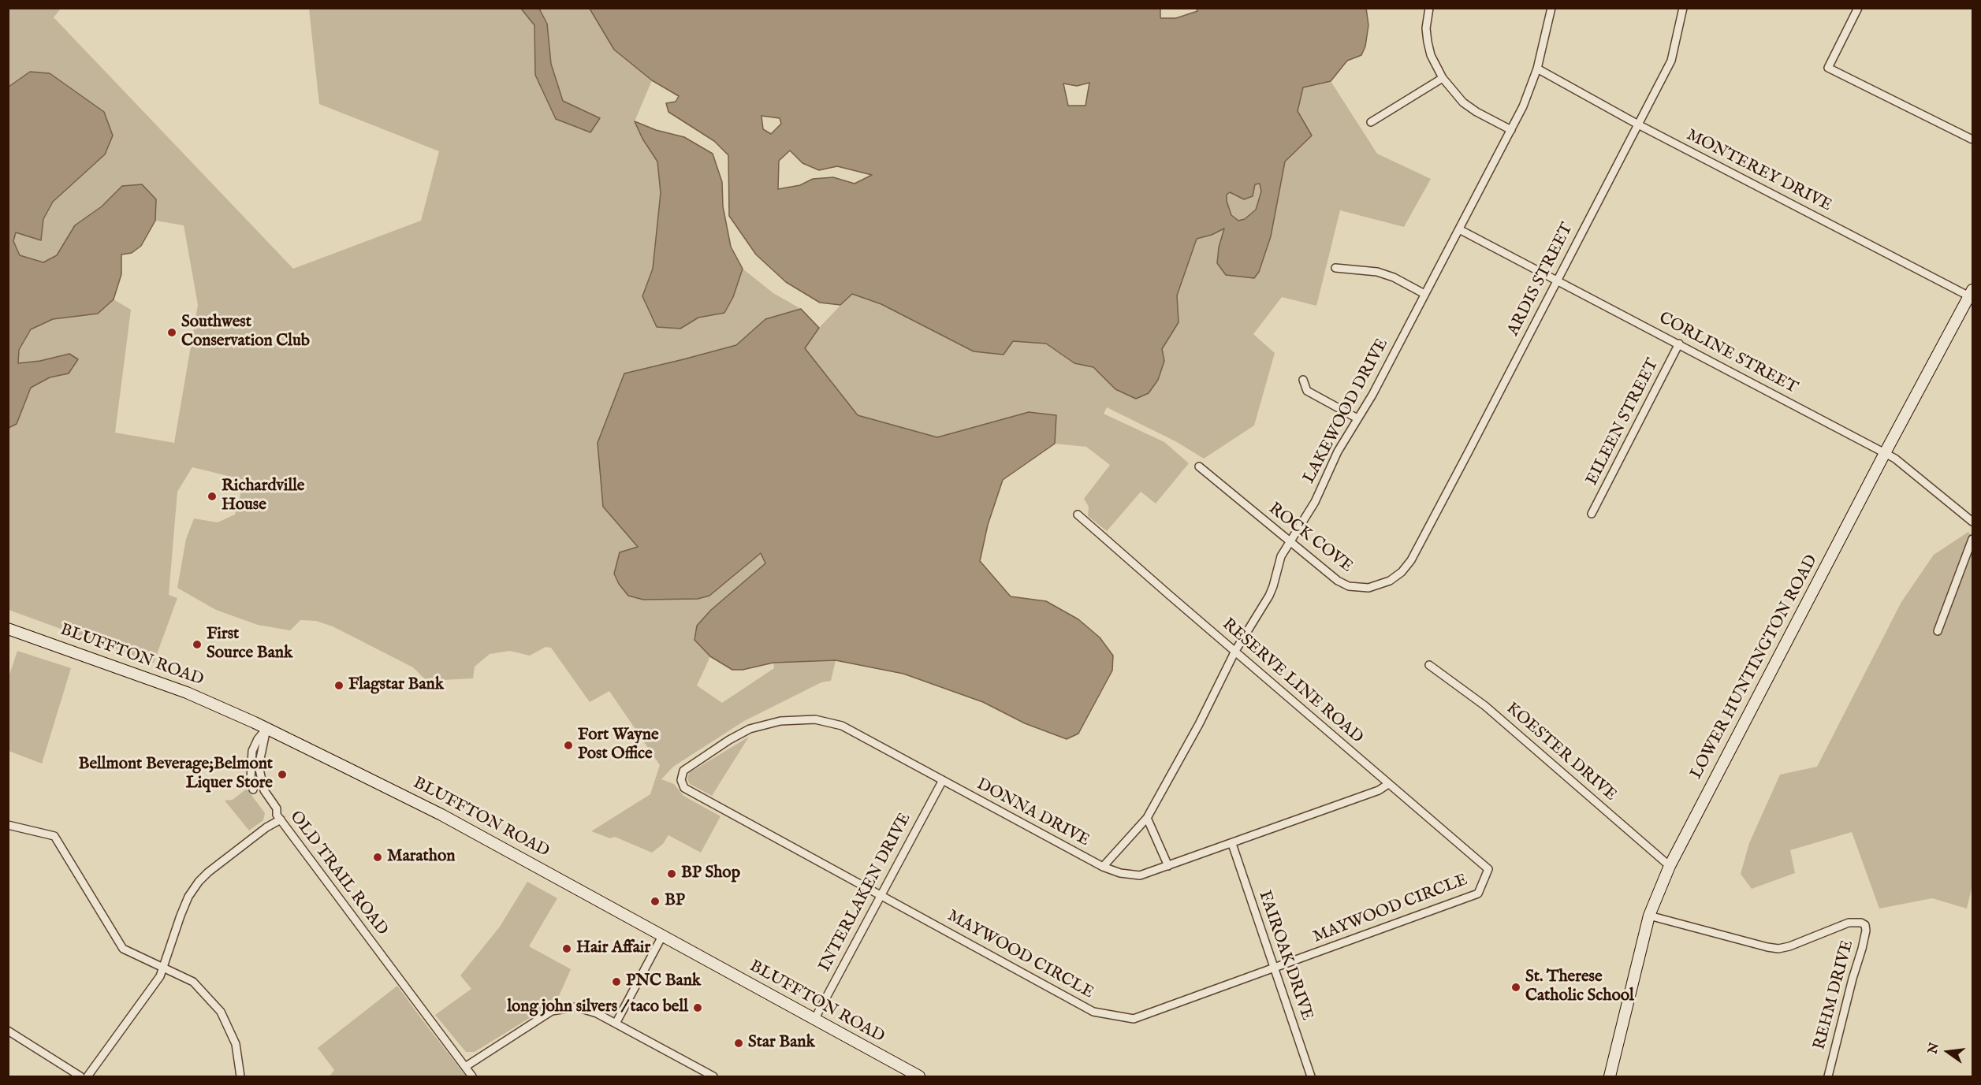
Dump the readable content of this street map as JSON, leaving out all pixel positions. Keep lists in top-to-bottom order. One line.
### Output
{"streets":{"main road":["BLUFFTON ROAD","LOWER HUNTINGTON ROAD"],"street":["MONTEREY DRIVE","ARDIS STREET","CORLINE STREET","LAKEWOOD DRIVE","EILEEN STREET","ROCK COVE","RESERVE LINE ROAD","KOESTER DRIVE","DONNA DRIVE","OLD TRAIL ROAD","INTERLAKEN DRIVE","MAYWOOD CIRCLE","FAIROAK DRIVE","REHM DRIVE"]},"crossings":[["MONTEREY DRIVE","ARDIS STREET"],["MONTEREY DRIVE","LAKEWOOD DRIVE"],["MONTEREY DRIVE","LOWER HUNTINGTON ROAD"],["ARDIS STREET","CORLINE STREET"],["ARDIS STREET","ROCK COVE"],["CORLINE STREET","LAKEWOOD DRIVE"],["CORLINE STREET","EILEEN STREET"],["CORLINE STREET","LOWER HUNTINGTON ROAD"],["LAKEWOOD DRIVE","ROCK COVE"],["LAKEWOOD DRIVE","RESERVE LINE ROAD"],["LAKEWOOD DRIVE","DONNA DRIVE"],["BLUFFTON ROAD","OLD TRAIL ROAD"],["BLUFFTON ROAD","INTERLAKEN DRIVE"],["LOWER HUNTINGTON ROAD","KOESTER DRIVE"],["LOWER HUNTINGTON ROAD","REHM DRIVE"],["RESERVE LINE ROAD","DONNA DRIVE"],["RESERVE LINE ROAD","MAYWOOD CIRCLE"],["DONNA DRIVE","INTERLAKEN DRIVE"],["DONNA DRIVE","MAYWOOD CIRCLE"],["DONNA DRIVE","FAIROAK DRIVE"],["INTERLAKEN DRIVE","MAYWOOD CIRCLE"],["MAYWOOD CIRCLE","FAIROAK DRIVE"]],"places":["Southwest Conservation Club","Richardville House","First Source Bank","Flagstar Bank","Fort Wayne Post Office","Bellmont Beverage;Belmont Liquer Store","Marathon","BP Shop","BP","Hair Affair","PNC Bank","St. Therese Catholic School","long john silvers / taco bell","Star Bank"],"north":"left"}
